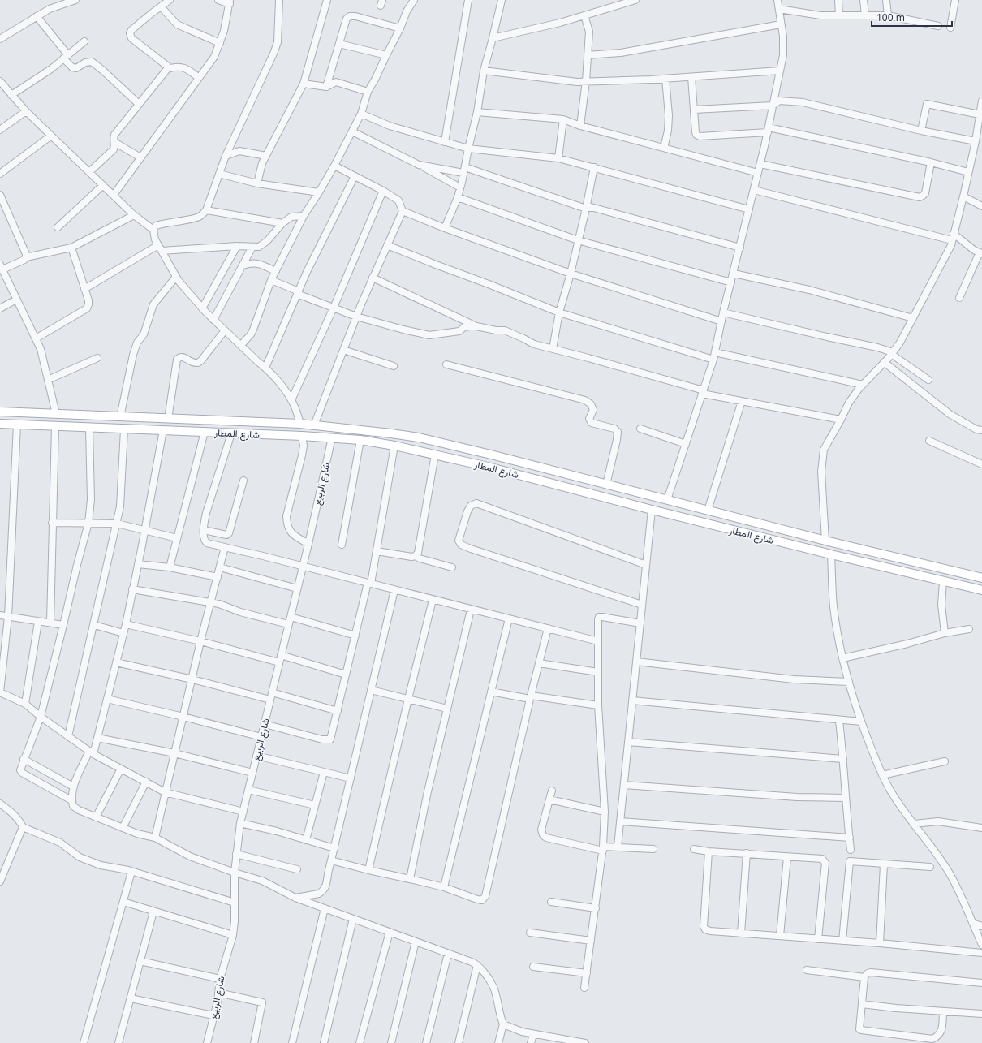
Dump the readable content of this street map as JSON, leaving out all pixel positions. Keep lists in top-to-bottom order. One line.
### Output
{"streets":{"main road":["شارع المطار"],"street":["شارع الربيع"]},"crossings":[["شارع المطار","شارع الربيع"]],"scale_bar":"100 m"}
